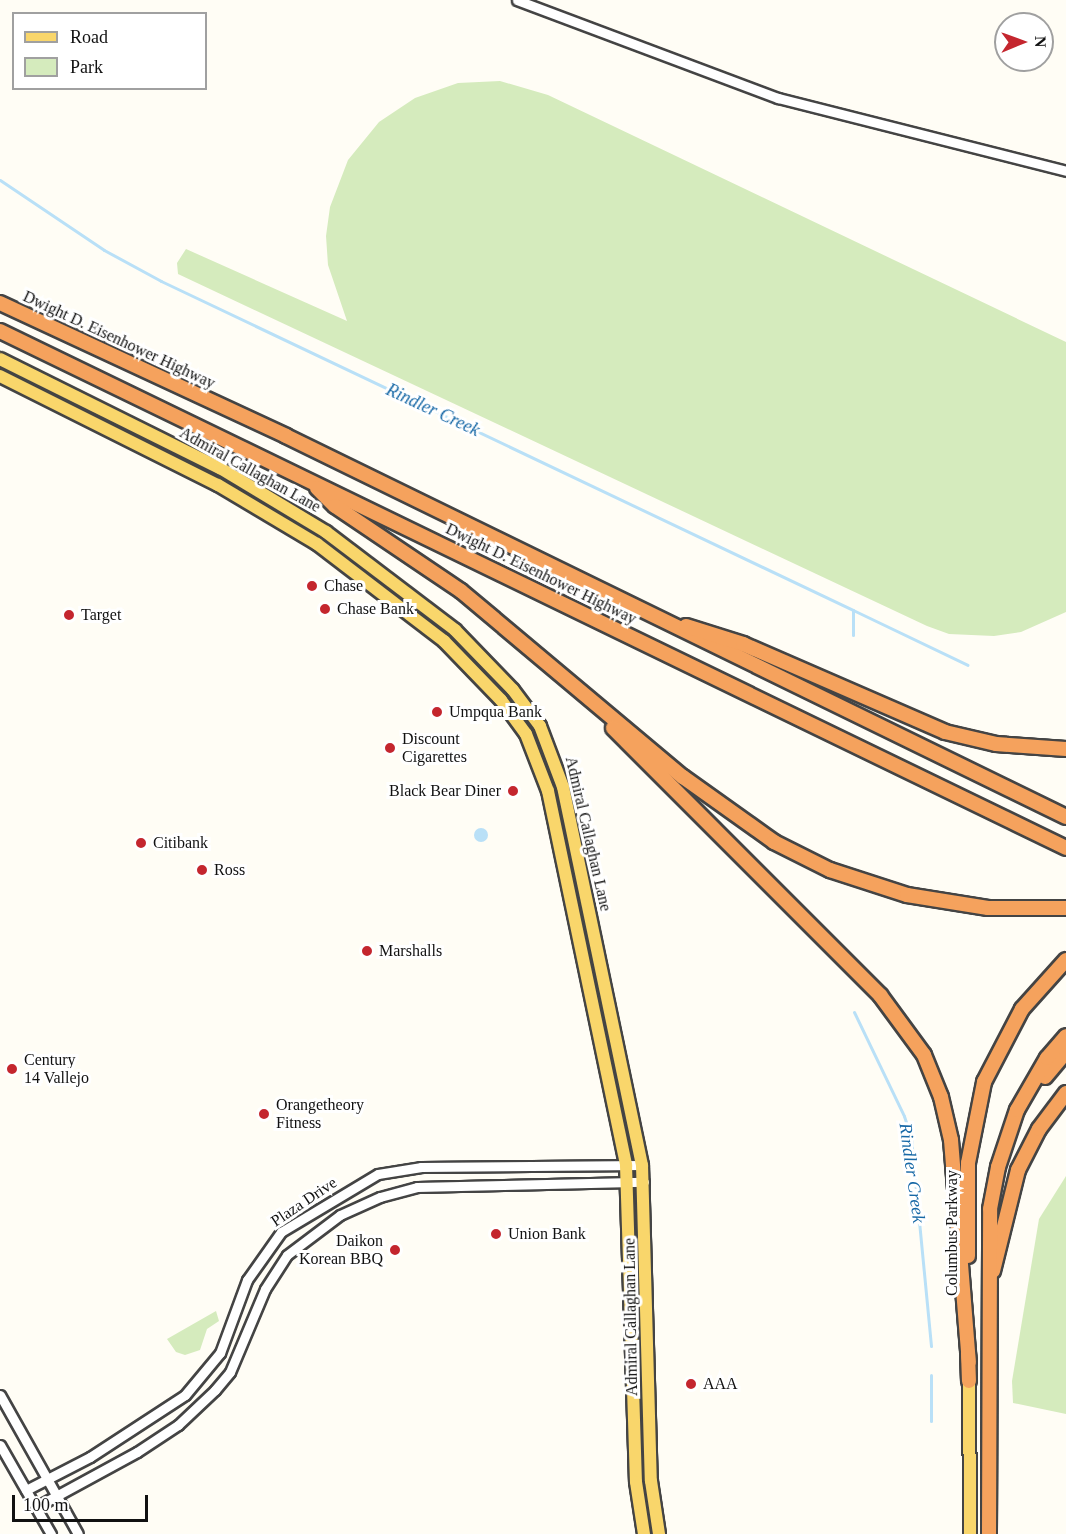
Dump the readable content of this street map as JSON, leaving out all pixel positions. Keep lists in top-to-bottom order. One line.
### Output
{"streets":{"highway":["Dwight D. Eisenhower Highway","Columbus Parkway"],"main road":["Admiral Callaghan Lane"],"street":["Plaza Drive"]},"crossings":[["Admiral Callaghan Lane","Plaza Drive"]],"water":["Rindler Creek"],"places":["Chase","Chase Bank","Target","Umpqua Bank","Discount Cigarettes","Black Bear Diner","Citibank","Ross","Marshalls","Century 14 Vallejo","Orangetheory Fitness","Union Bank","Daikon Korean BBQ","AAA"],"legend":["Road","Park"],"scale_bar":"100 m","north":"right"}
